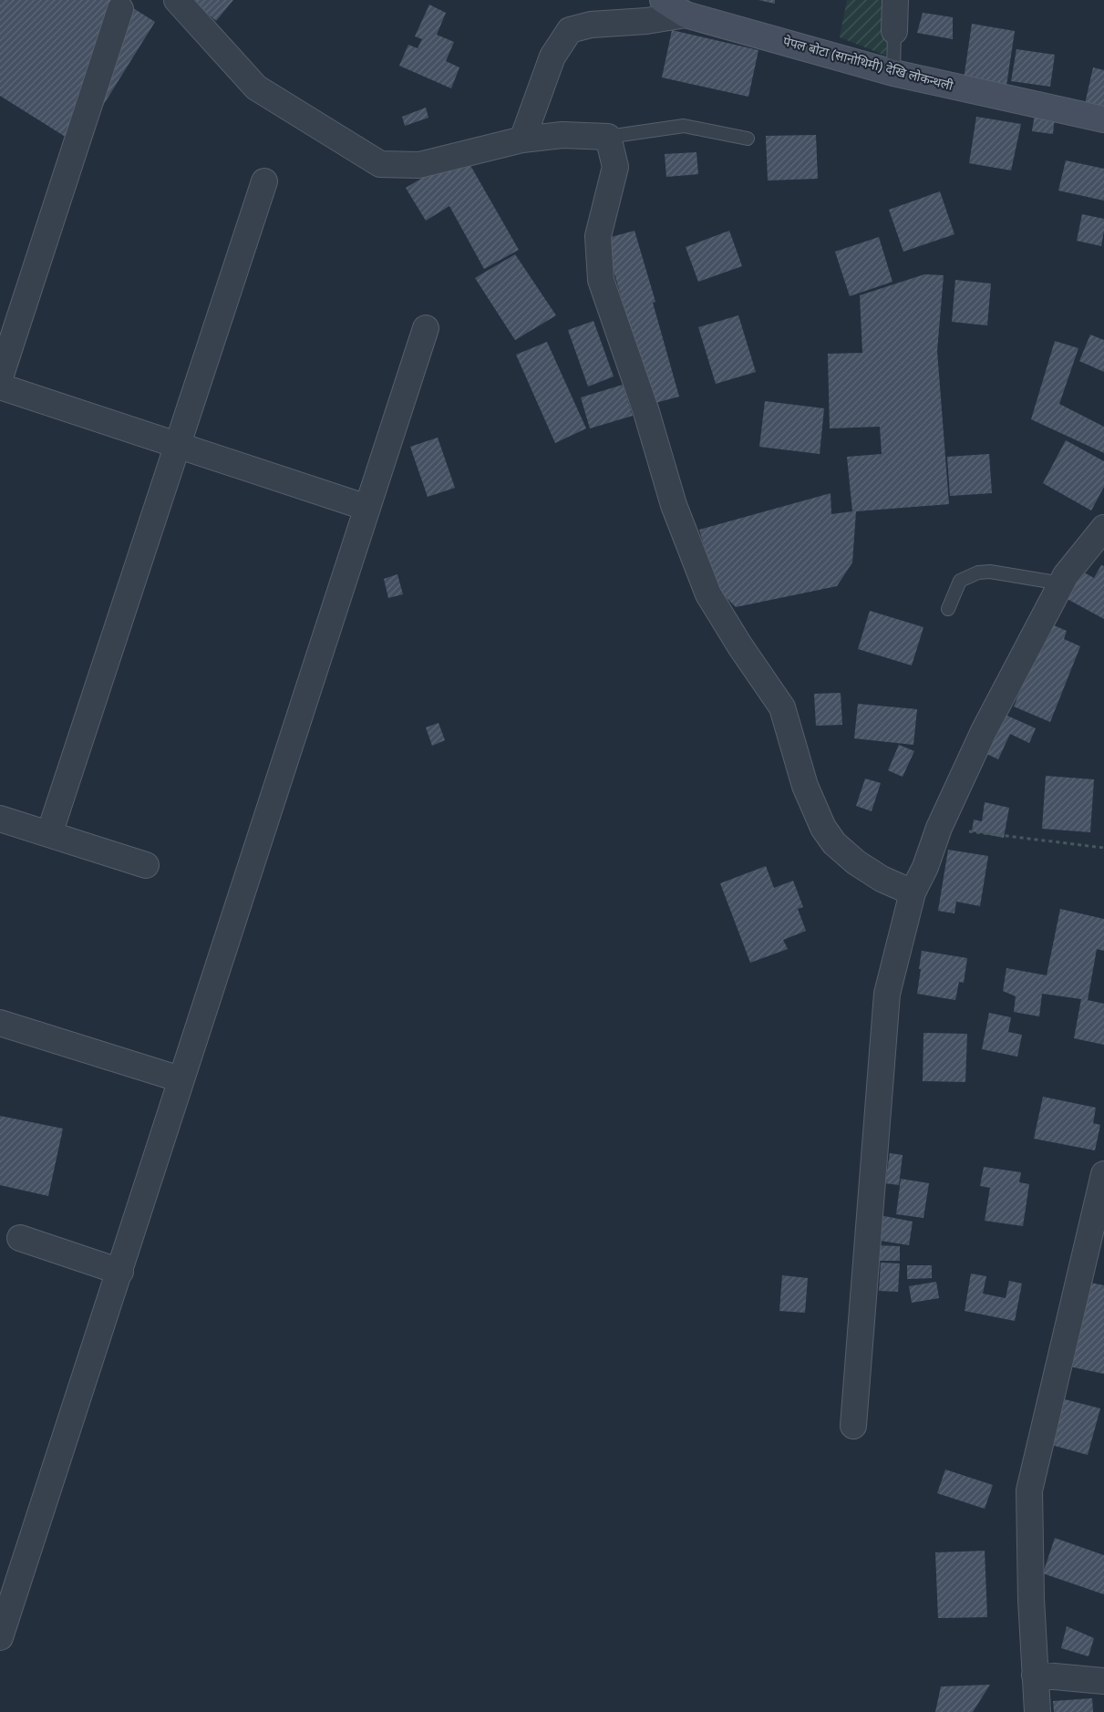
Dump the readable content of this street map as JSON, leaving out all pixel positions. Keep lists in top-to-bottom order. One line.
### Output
{"streets":{"main road":["पेपल बोटा (सानोथिमी) देखि लोकन्थली"]}}
